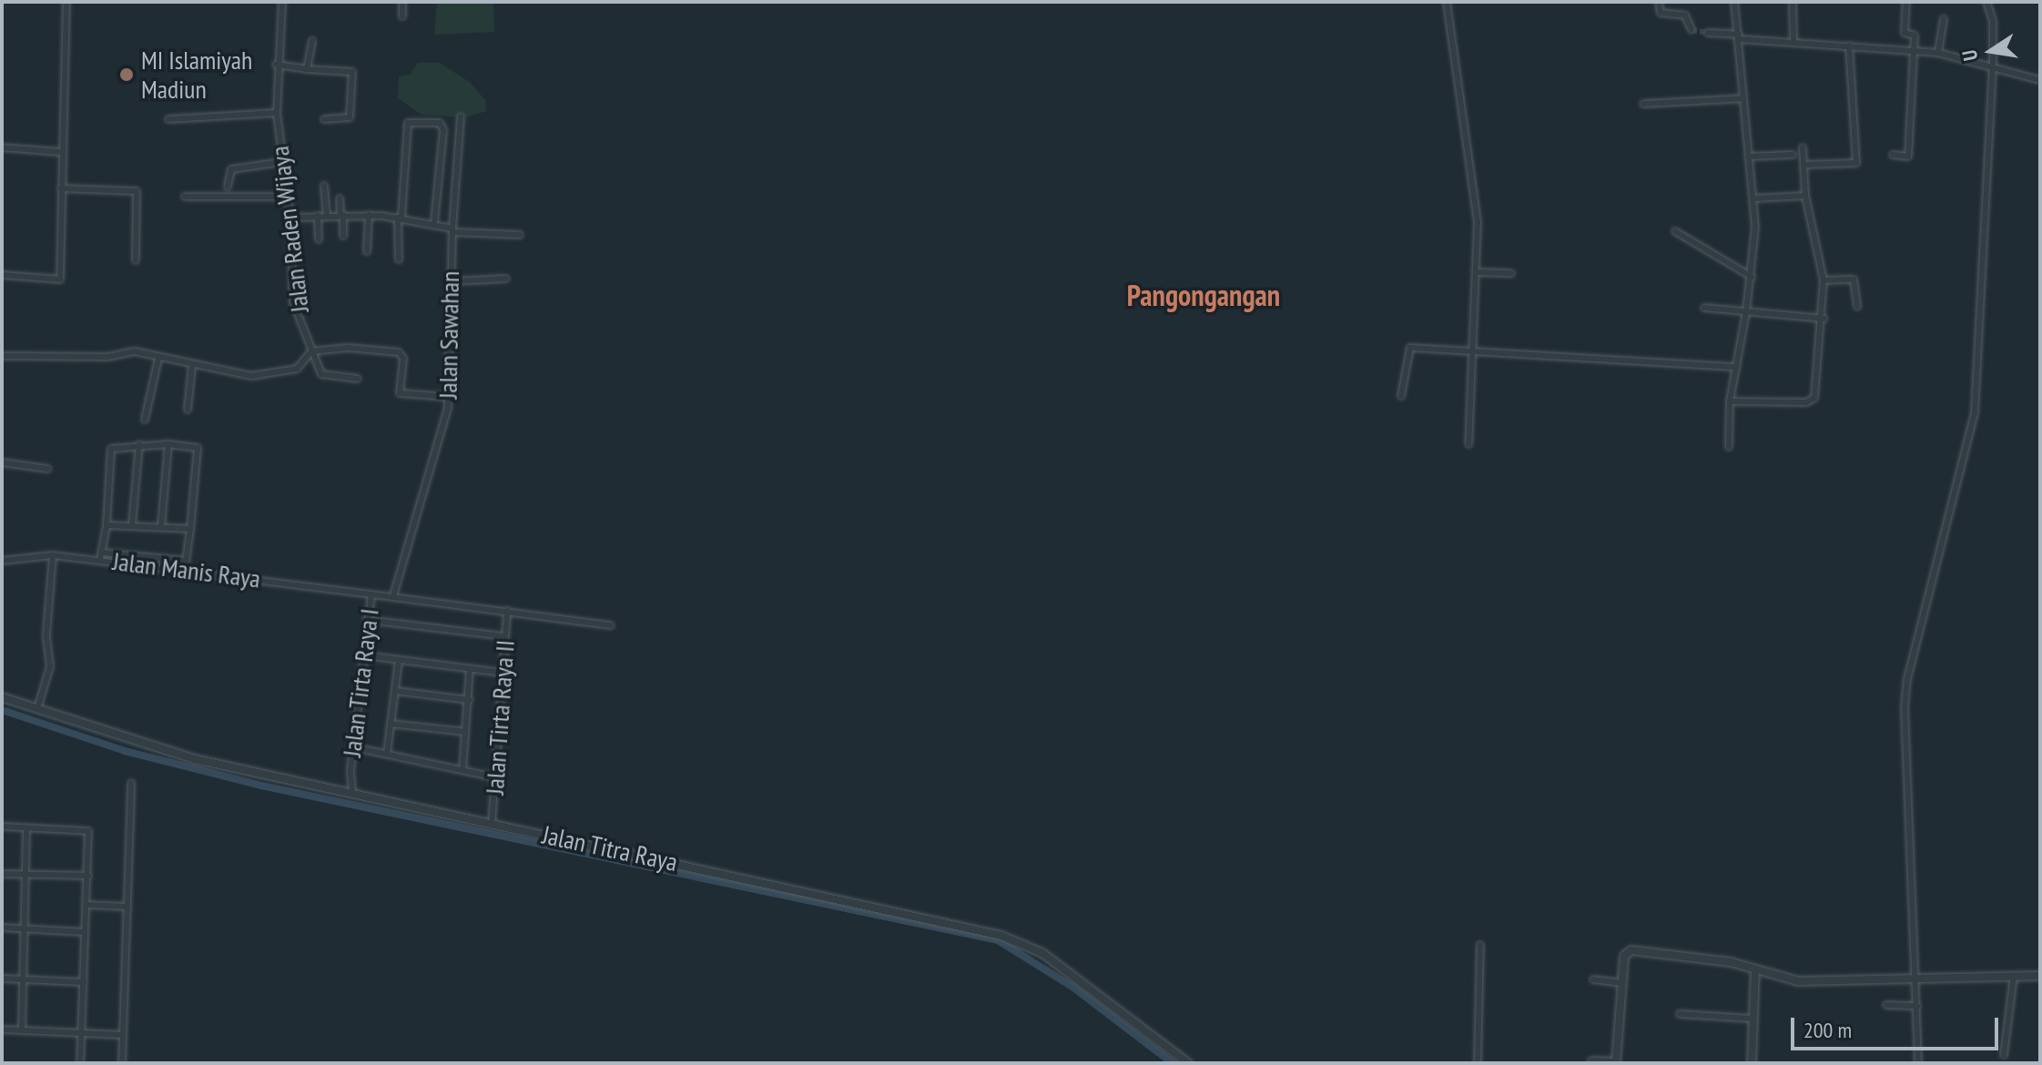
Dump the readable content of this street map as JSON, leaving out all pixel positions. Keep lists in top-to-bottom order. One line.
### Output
{"streets":{"street":["Jalan Raden Wijaya","Jalan Sawahan","Jalan Manis Raya","Jalan Tirta Raya I","Jalan Tirta Raya II","Jalan Titra Raya"]},"crossings":[["Jalan Sawahan","Jalan Tirta Raya I"],["Jalan Manis Raya","Jalan Tirta Raya I"],["Jalan Tirta Raya I","Jalan Titra Raya"],["Jalan Tirta Raya II","Jalan Titra Raya"]],"districts":["Pangongangan"],"places":["MI Islamiyah Madiun"],"scale_bar":"200 m","north":"left"}
